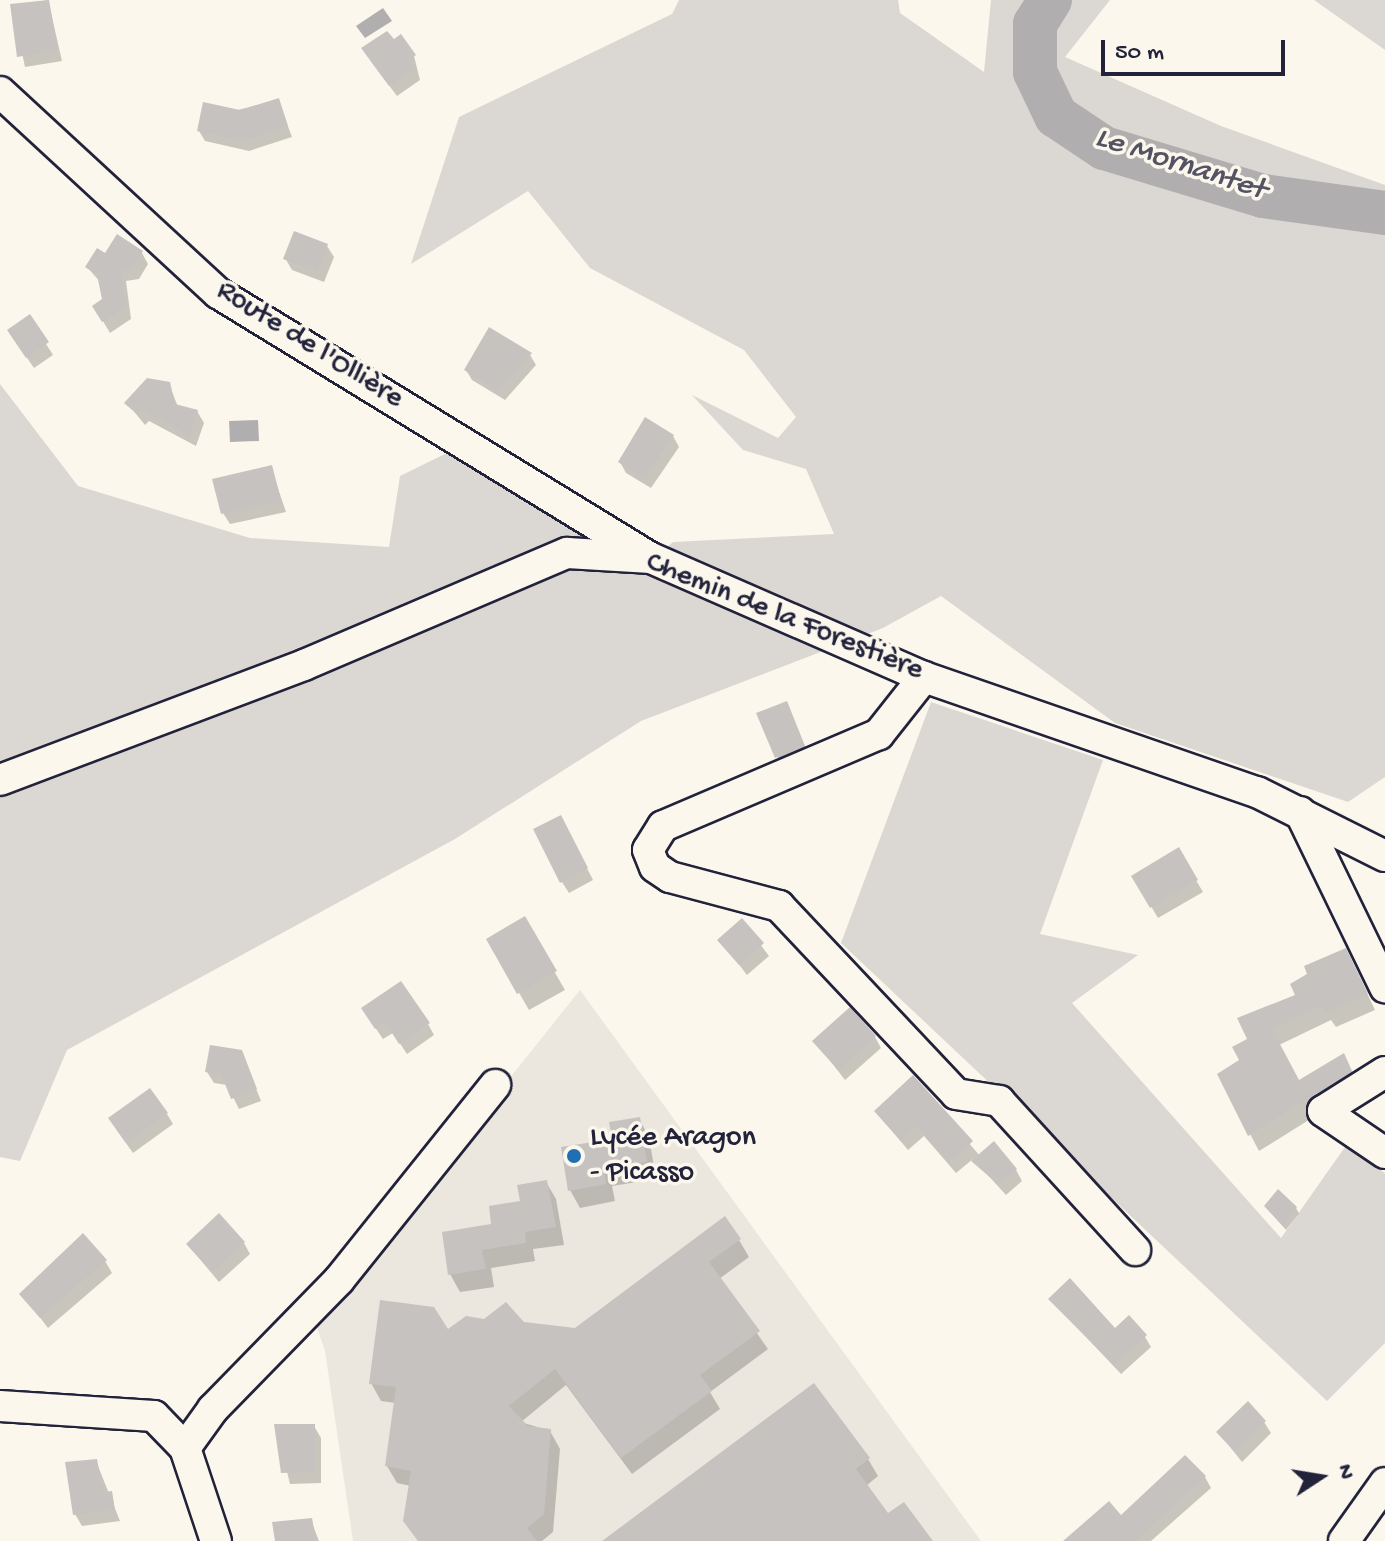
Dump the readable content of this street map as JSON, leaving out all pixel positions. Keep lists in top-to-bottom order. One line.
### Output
{"streets":{"street":["Route de l'Ollière","Chemin de la Forestière"]},"crossings":[["Route de l'Ollière","Chemin de la Forestière"]],"water":["Le Mornantet"],"places":["Lycée Aragon - Picasso"],"scale_bar":"50 m","north":"right"}
